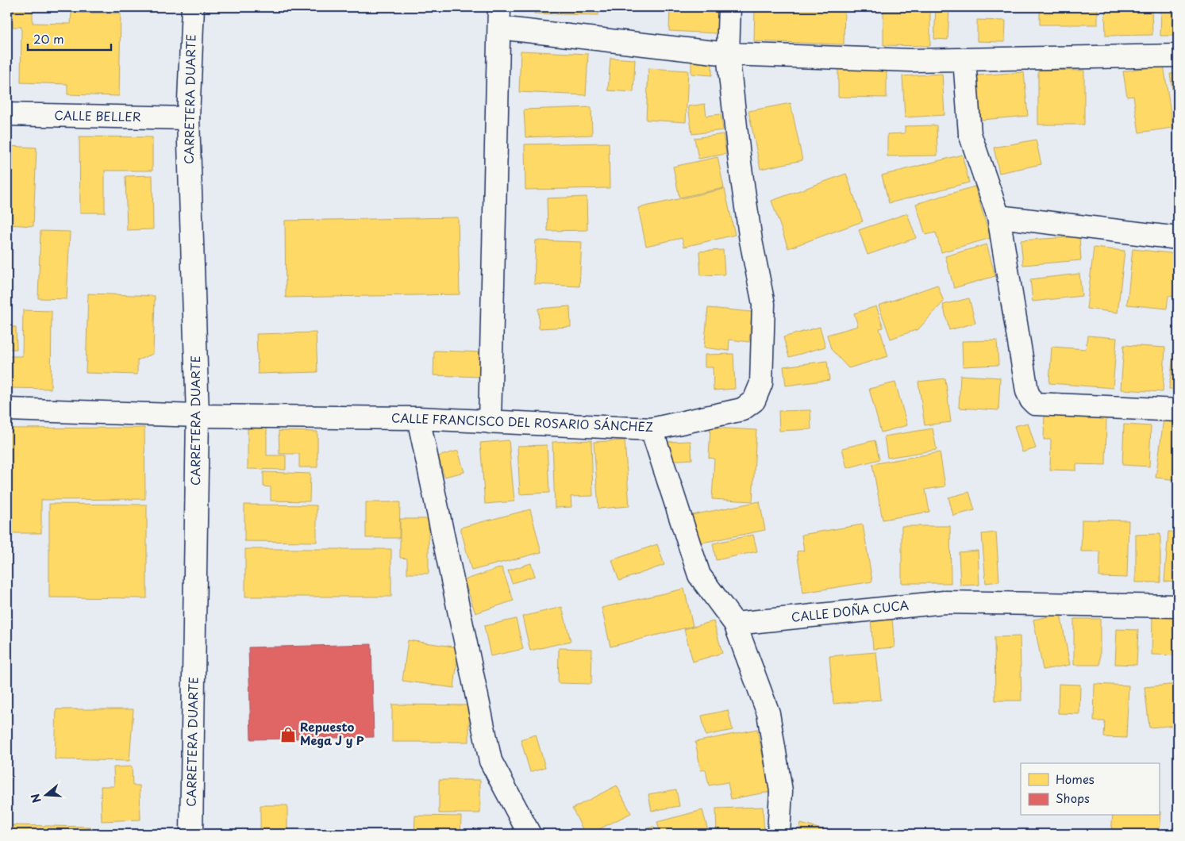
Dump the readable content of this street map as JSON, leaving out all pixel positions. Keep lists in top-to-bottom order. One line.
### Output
{"streets":{"street":["CARRETERA DUARTE","CALLE BELLER","CALLE FRANCISCO DEL ROSARIO SÁNCHEZ","CALLE DOÑA CUCA"]},"crossings":[["CARRETERA DUARTE","CALLE BELLER"],["CARRETERA DUARTE","CALLE FRANCISCO DEL ROSARIO SÁNCHEZ"]],"places":{"shop":["Repuesto Mega J y P"]},"legend":["Homes","Shops"],"scale_bar":"20 m","north":"left"}
